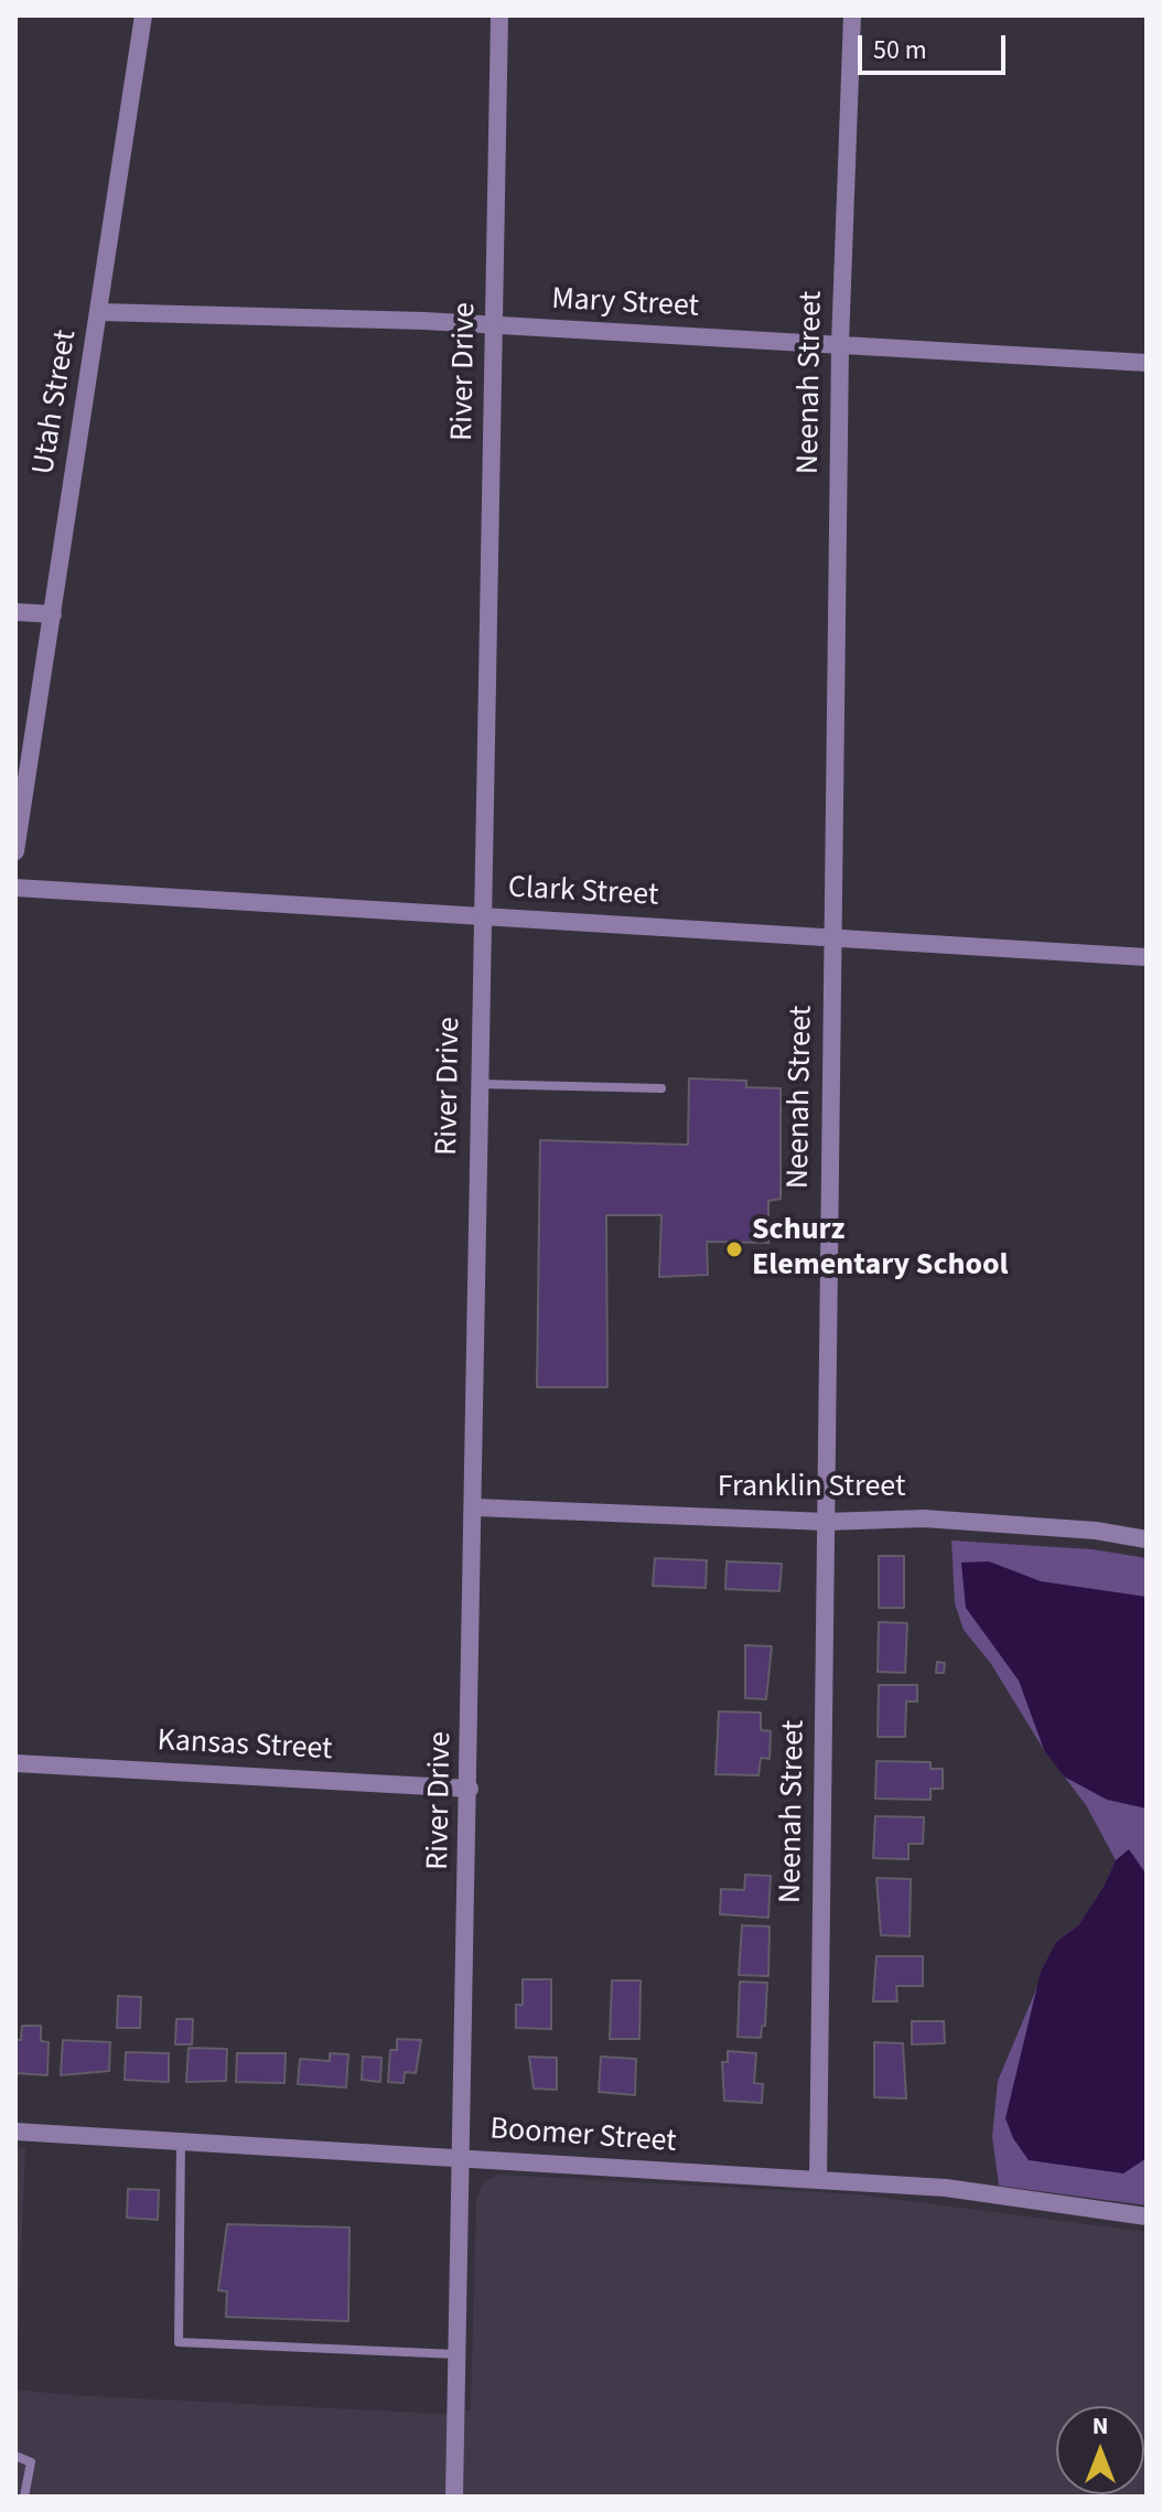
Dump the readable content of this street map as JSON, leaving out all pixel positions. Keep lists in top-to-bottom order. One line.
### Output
{"streets":{"street":["Mary Street","River Drive","Neenah Street","Utah Street","Clark Street","Franklin Street","Kansas Street","Boomer Street"]},"crossings":[["Mary Street","River Drive"],["Mary Street","Neenah Street"],["Mary Street","Utah Street"],["River Drive","Clark Street"],["River Drive","Franklin Street"],["River Drive","Kansas Street"],["River Drive","Boomer Street"],["Neenah Street","Clark Street"],["Neenah Street","Franklin Street"],["Neenah Street","Boomer Street"]],"places":["Schurz Elementary School"],"scale_bar":"50 m","north":"top"}
